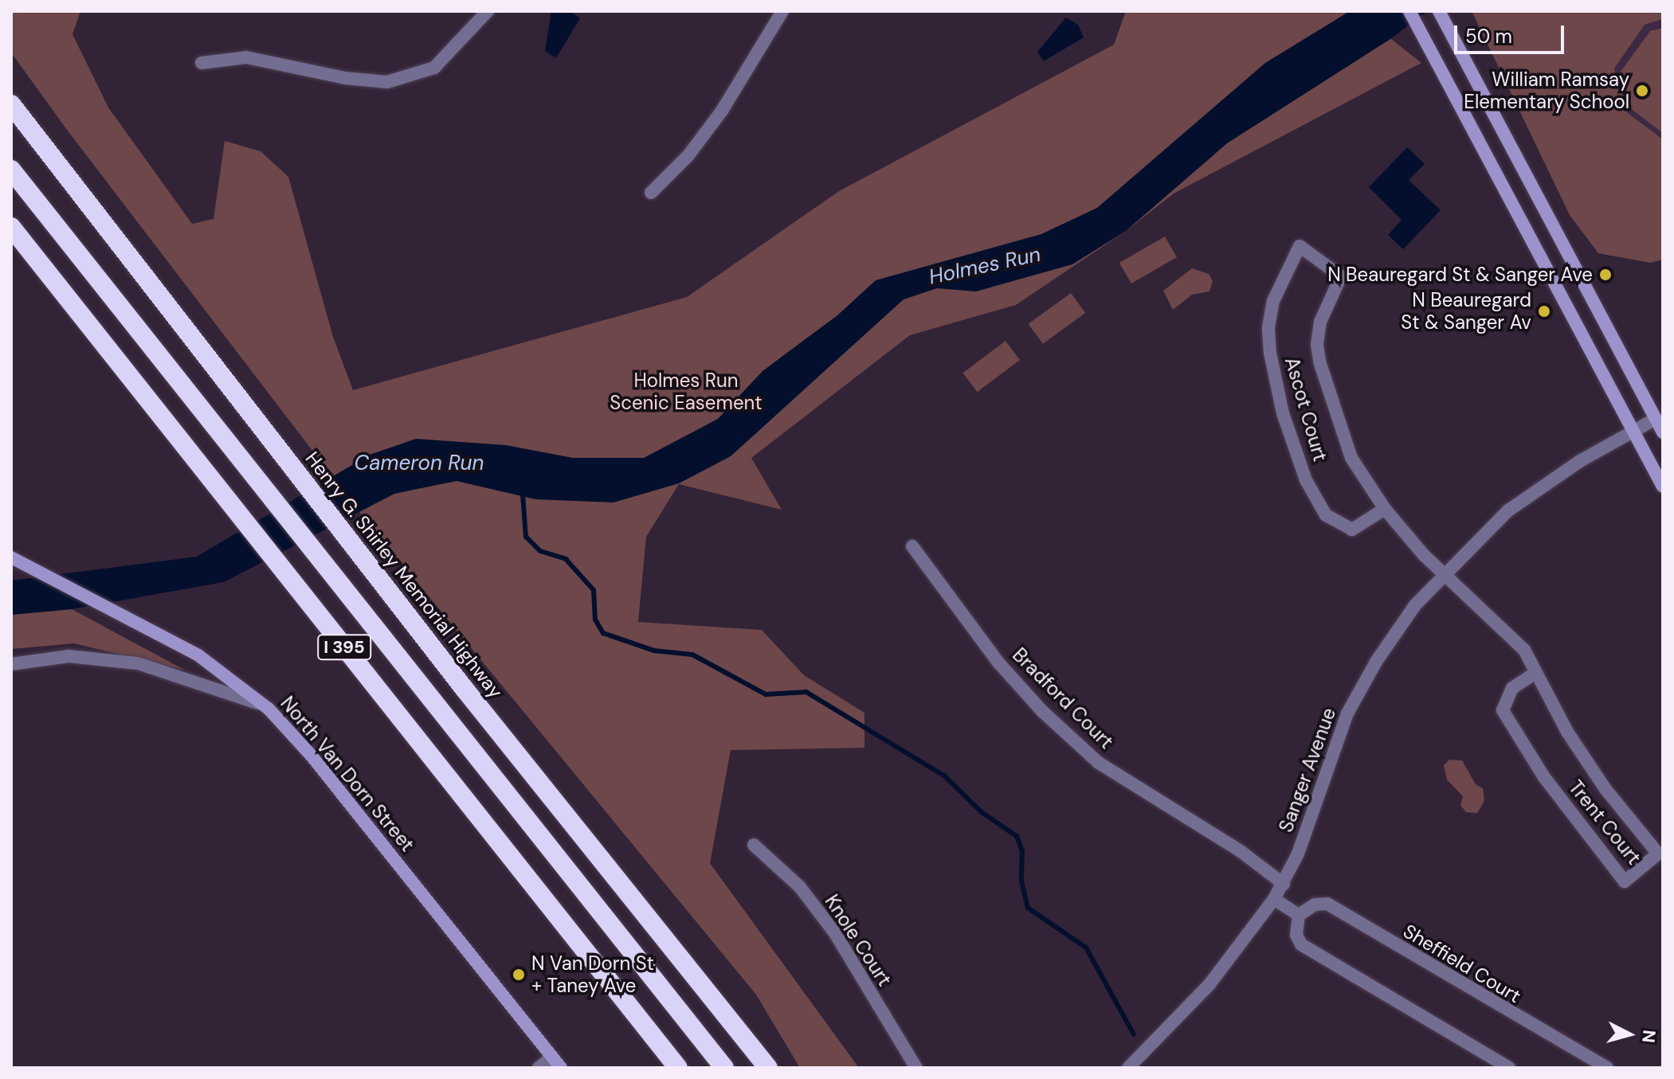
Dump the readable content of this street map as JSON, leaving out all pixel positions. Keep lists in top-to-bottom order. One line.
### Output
{"streets":{"highway":["Henry G. Shirley Memorial Highway","I 395"],"main road":["North Van Dorn Street"],"street":["Ascot Court","Bradford Court","Sanger Avenue","Trent Court","Knole Court","Sheffield Court"]},"crossings":[["Ascot Court","Sanger Avenue"],["Ascot Court","Trent Court"],["Bradford Court","Sanger Avenue"],["Sanger Avenue","Trent Court"]],"water":["Holmes Run","Cameron Run"],"parks":["Holmes Run Scenic Easement"],"places":["William Ramsay Elementary School","N Beauregard St & Sanger Ave","N Beauregard St & Sanger Av","N Van Dorn St + Taney Ave"],"scale_bar":"50 m","north":"right"}
